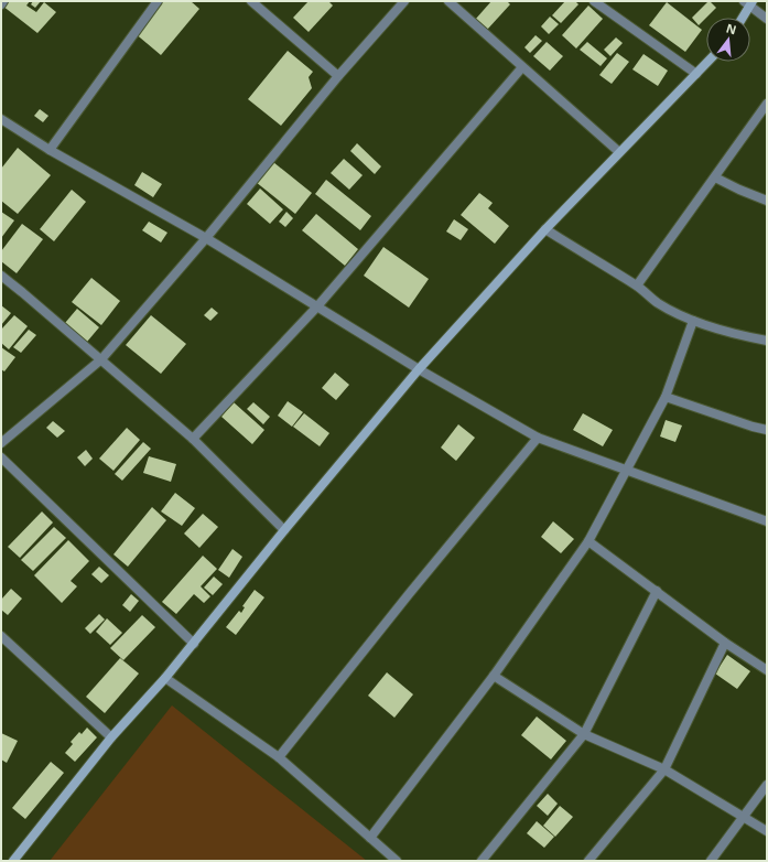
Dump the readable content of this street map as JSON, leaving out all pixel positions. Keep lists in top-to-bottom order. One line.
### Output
{"north":"top"}
